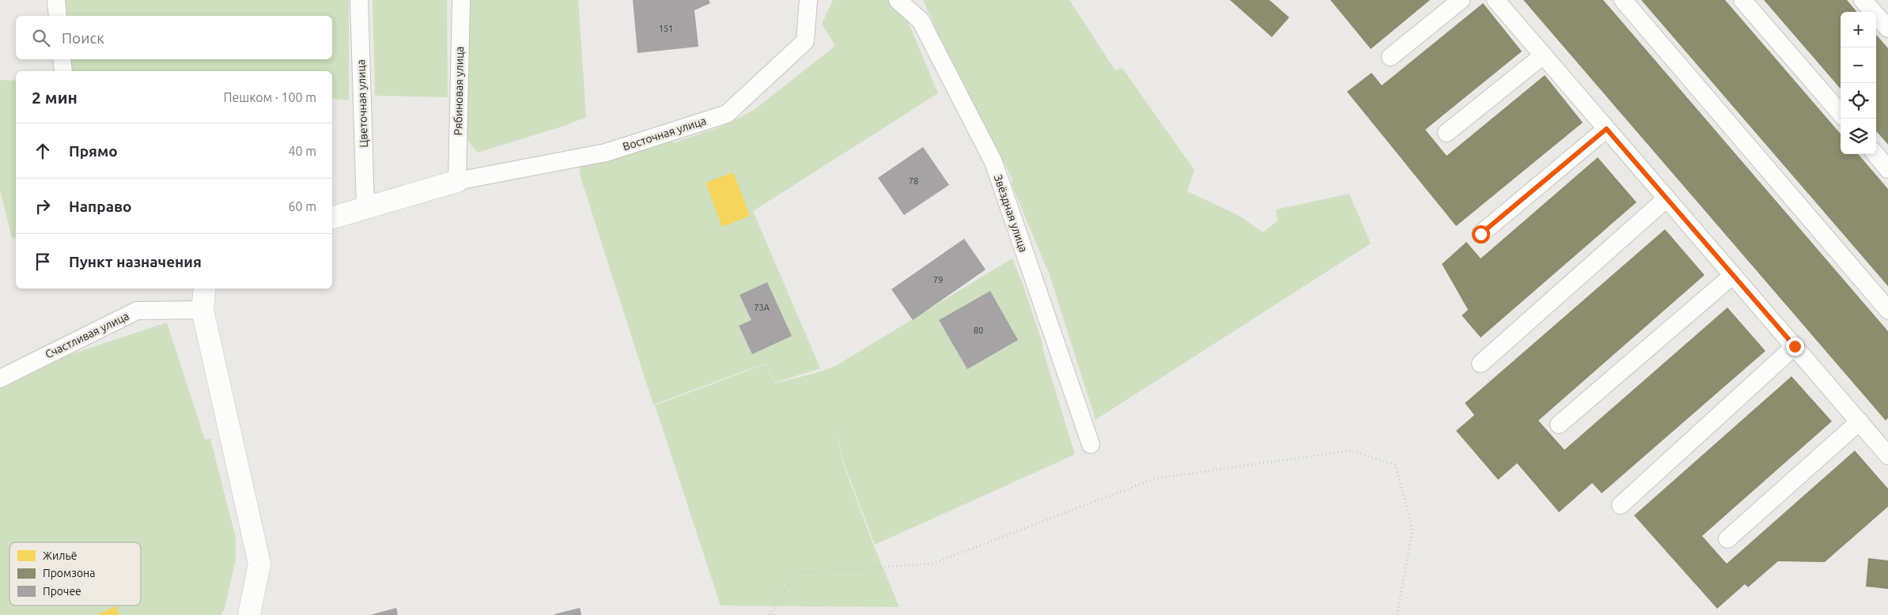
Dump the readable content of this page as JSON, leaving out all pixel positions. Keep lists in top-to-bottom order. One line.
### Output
{"streets":{"lane":["Рябиновая улица","Цветочная улица","Восточная улица","Звёздная улица","Счастливая улица"]},"crossings":[["Рябиновая улица","Восточная улица"]],"house_numbers":["151","78","79","73А","80"],"legend":["Жильё","Промзона","Прочее"],"page":{"map_buttons":["+","−"],"search":"Поиск","heading":["2 мин","Пешком · 100 m"],"list":[["Прямо","40 m"],["Направо","60 m"],"Пункт назначения"]}}
